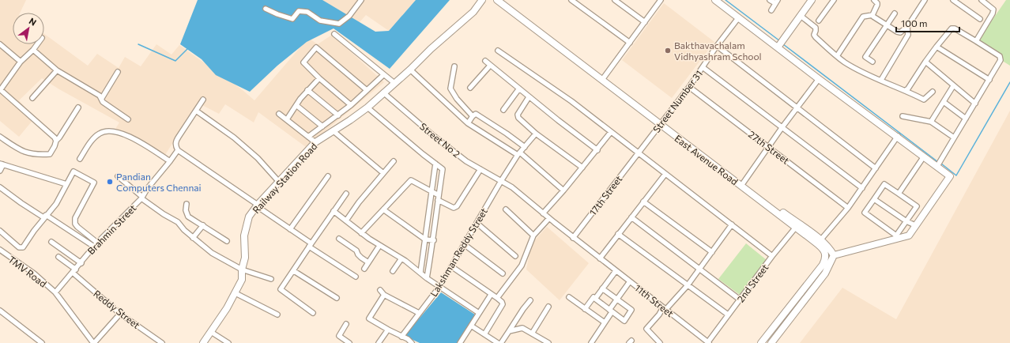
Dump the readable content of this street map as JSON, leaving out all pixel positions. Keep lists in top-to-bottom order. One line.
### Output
{"streets":{"main road":["East Avenue Road","Railway Station Road"],"street":["Street Number 31","Street No 2","27th Street","17th Street","Brahmin Street","Lakshman Reddy Street","TMV Road","2nd Street","11th Street","Reddy Street"]},"crossings":[["Street Number 31","27th Street"],["Street Number 31","East Avenue Road"],["Street Number 31","17th Street"],["Street No 2","Railway Station Road"],["Street No 2","Lakshman Reddy Street"],["Street No 2","11th Street"],["East Avenue Road","2nd Street"],["17th Street","11th Street"],["Brahmin Street","TMV Road"],["Brahmin Street","Reddy Street"],["2nd Street","11th Street"]],"places":["Bakthavachalam Vidhyashram School","Pandian Computers Chennai"],"scale_bar":"100 m","north":"top right"}
